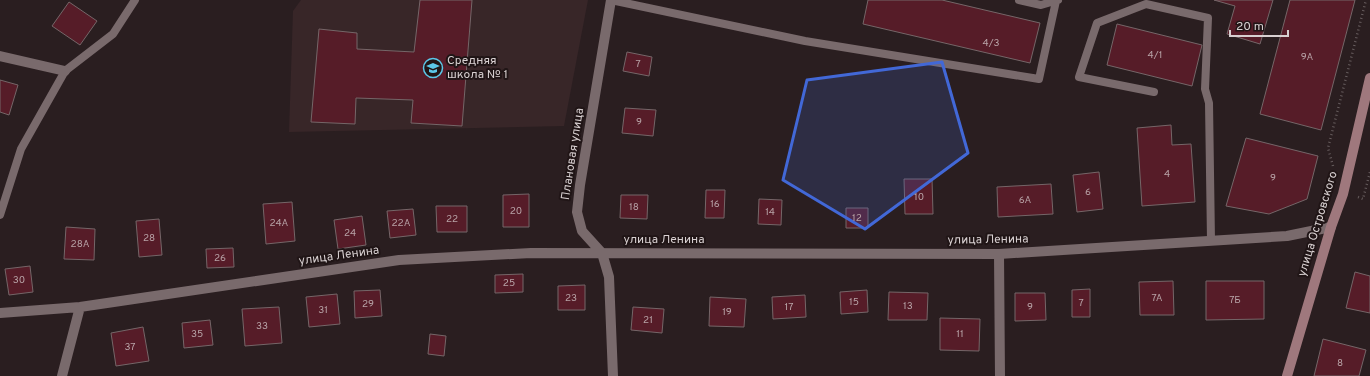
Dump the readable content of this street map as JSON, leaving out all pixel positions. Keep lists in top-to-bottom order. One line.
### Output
{"streets":{"main road":["улица Островского"],"street":["Плановая улица","улица Ленина"]},"crossings":[["Плановая улица","улица Ленина"],["улица Островского","улица Ленина"]],"places":{"school or university":["Средняя школа № 1"]},"house_numbers":["4/3","4/1","9А","7","9","4","9","6","10","6А","16","18","20","14","12","22","24А","22А","24","28","28А","26","30","25","23","7А","7Б","15","7","29","13","17","9","31","19","21","33","35","11","37","8"],"scale_bar":"20 m"}
